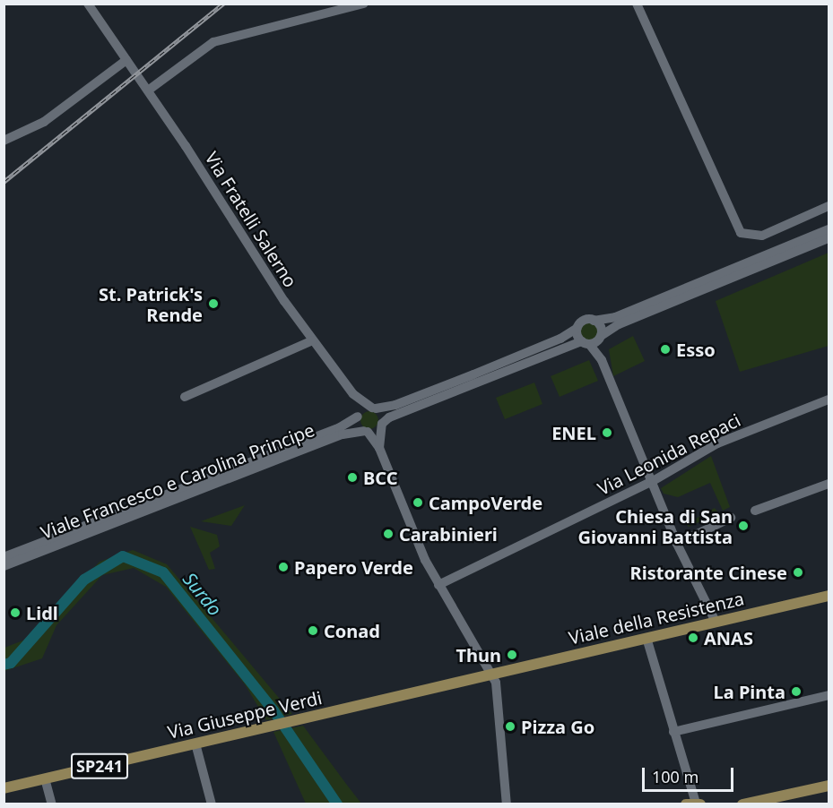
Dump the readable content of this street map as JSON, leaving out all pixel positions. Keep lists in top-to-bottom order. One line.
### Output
{"streets":{"main road":["Viale della Resistenza","Via Giuseppe Verdi","SP241"],"street":["Via Fratelli Salerno","Via Leonida Repaci","Viale Francesco e Carolina Principe"]},"crossings":[["Via Fratelli Salerno","Viale Francesco e Carolina Principe"],["Viale della Resistenza","Via Giuseppe Verdi"]],"water":["Surdo"],"places":["St. Patrick's Rende","Esso","ENEL","BCC","CampoVerde","Chiesa di San Giovanni Battista","Carabinieri","Papero Verde","Ristorante Cinese","Lidl","Conad","ANAS","Thun","La Pinta","Pizza Go"],"scale_bar":"100 m"}
